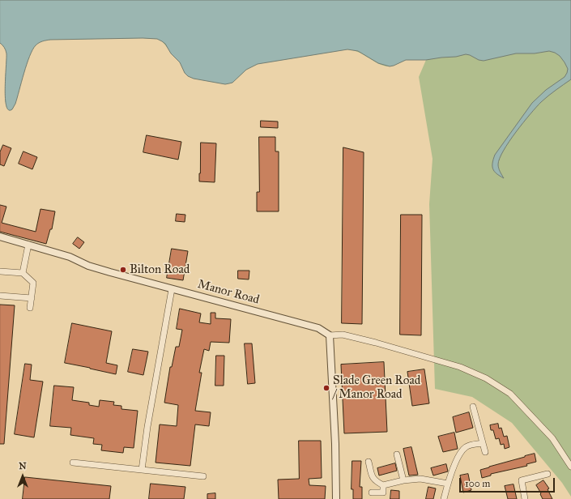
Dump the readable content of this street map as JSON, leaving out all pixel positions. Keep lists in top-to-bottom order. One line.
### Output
{"streets":{"street":["Manor Road"]},"places":["Bilton Road","Slade Green Road / Manor Road"],"scale_bar":"100 m","north":"top"}
